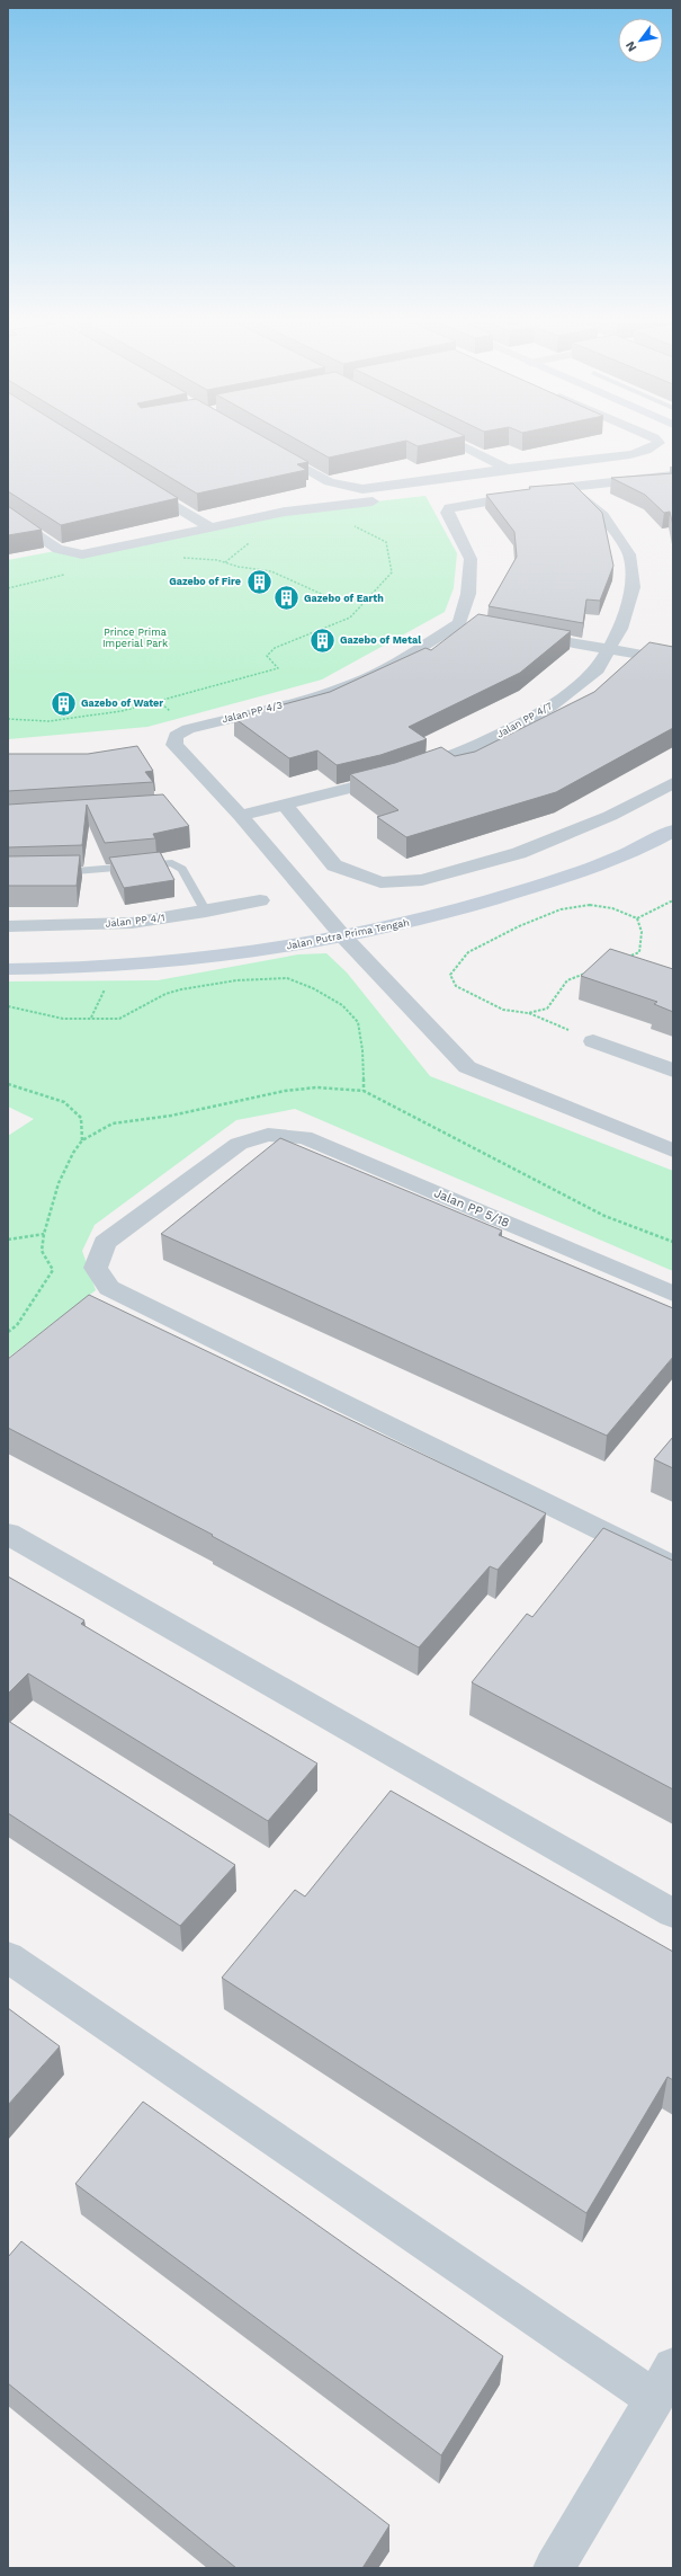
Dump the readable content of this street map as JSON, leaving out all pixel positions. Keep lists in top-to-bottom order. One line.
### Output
{"streets":{"street":["Jalan PP 4/3","Jalan PP 4/7","Jalan PP 4/1","Jalan Putra Prima Tengah","Jalan PP 5/18"]},"crossings":[["Jalan PP 4/3","Jalan PP 4/7"]],"parks":["Prince Prima Imperial Park"],"places":{"building":["Gazebo of Fire","Gazebo of Earth","Gazebo of Metal","Gazebo of Water"]},"north":"bottom left"}
